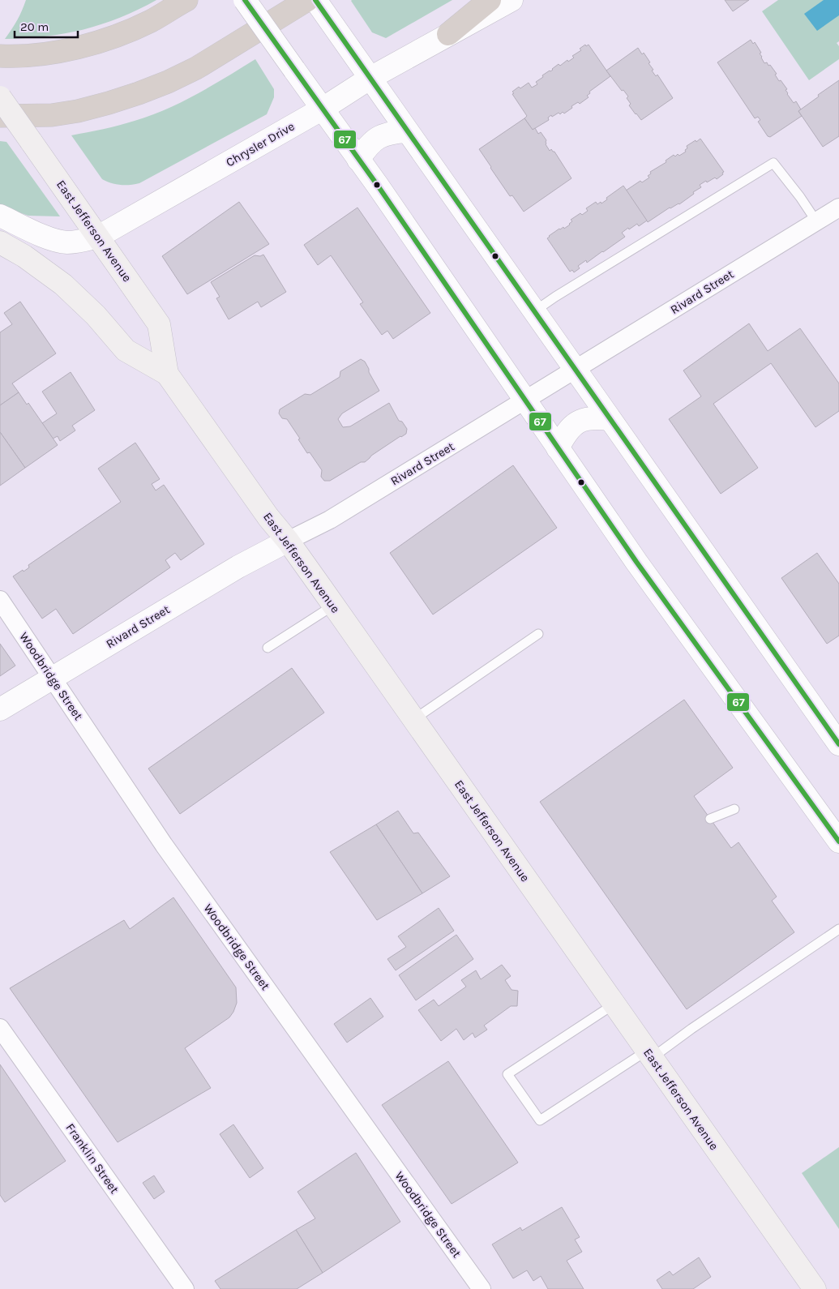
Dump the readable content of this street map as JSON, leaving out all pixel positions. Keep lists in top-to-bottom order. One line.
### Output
{"streets":{"main road":["East Jefferson Avenue"],"street":["Chrysler Drive","Rivard Street","Woodbridge Street","Franklin Street"]},"crossings":[["Chrysler Drive","East Jefferson Avenue"],["East Jefferson Avenue","Rivard Street"],["Rivard Street","Woodbridge Street"]],"lines":["transit line 67"],"scale_bar":"20 m"}
